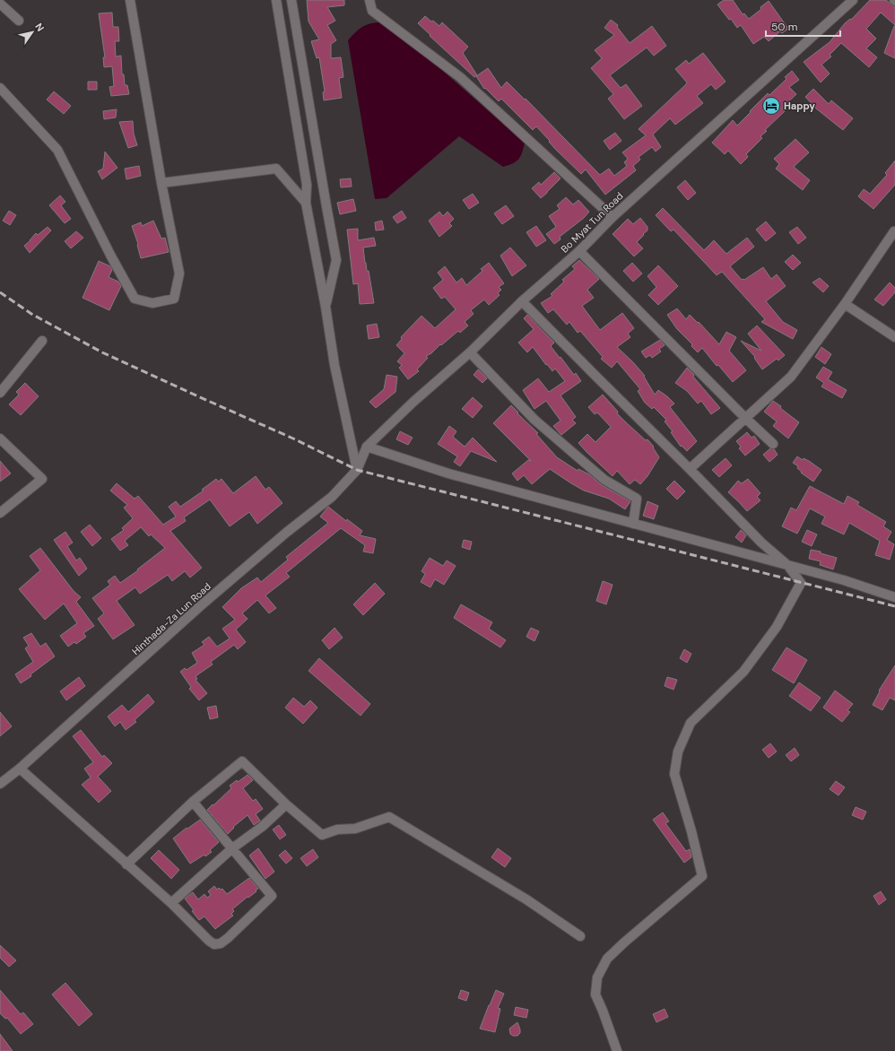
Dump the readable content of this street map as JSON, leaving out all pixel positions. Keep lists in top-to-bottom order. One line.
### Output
{"streets":{"street":["Bo Myat Tun Road","Hinthada-Za Lun Road"]},"crossings":[["Bo Myat Tun Road","Hinthada-Za Lun Road"]],"places":{"hotel":["Happy"]},"scale_bar":"50 m","north":"top right"}
